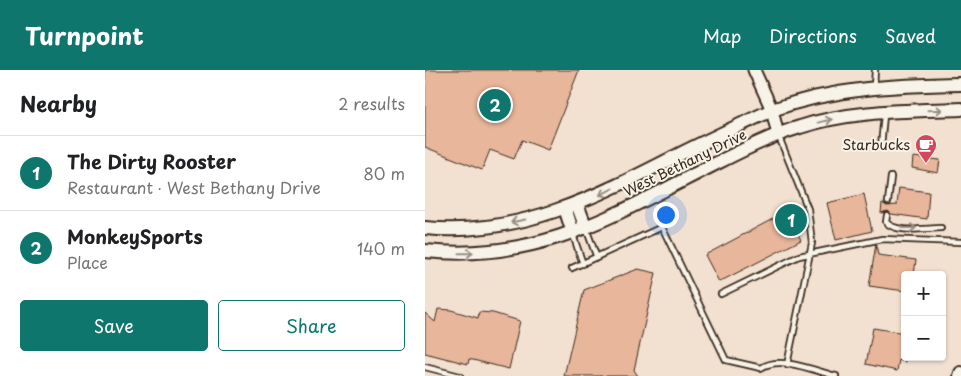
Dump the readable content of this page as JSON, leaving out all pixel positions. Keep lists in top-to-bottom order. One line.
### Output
{"streets":{"main road":["West Bethany Drive"]},"places":{"cafe":["Starbucks"]},"page":{"header":"Turnpoint","nav":["Map","Directions","Saved"],"heading":["Nearby","2 results"],"pins":["2","1"],"list":[{"mark":"1","name":"The Dirty Rooster","note":"Restaurant · West Bethany Drive","value":"80 m"},{"mark":"2","name":"MonkeySports","note":"Place","value":"140 m"}],"map_buttons":["+","−"],"buttons":["Save","Share"]}}
